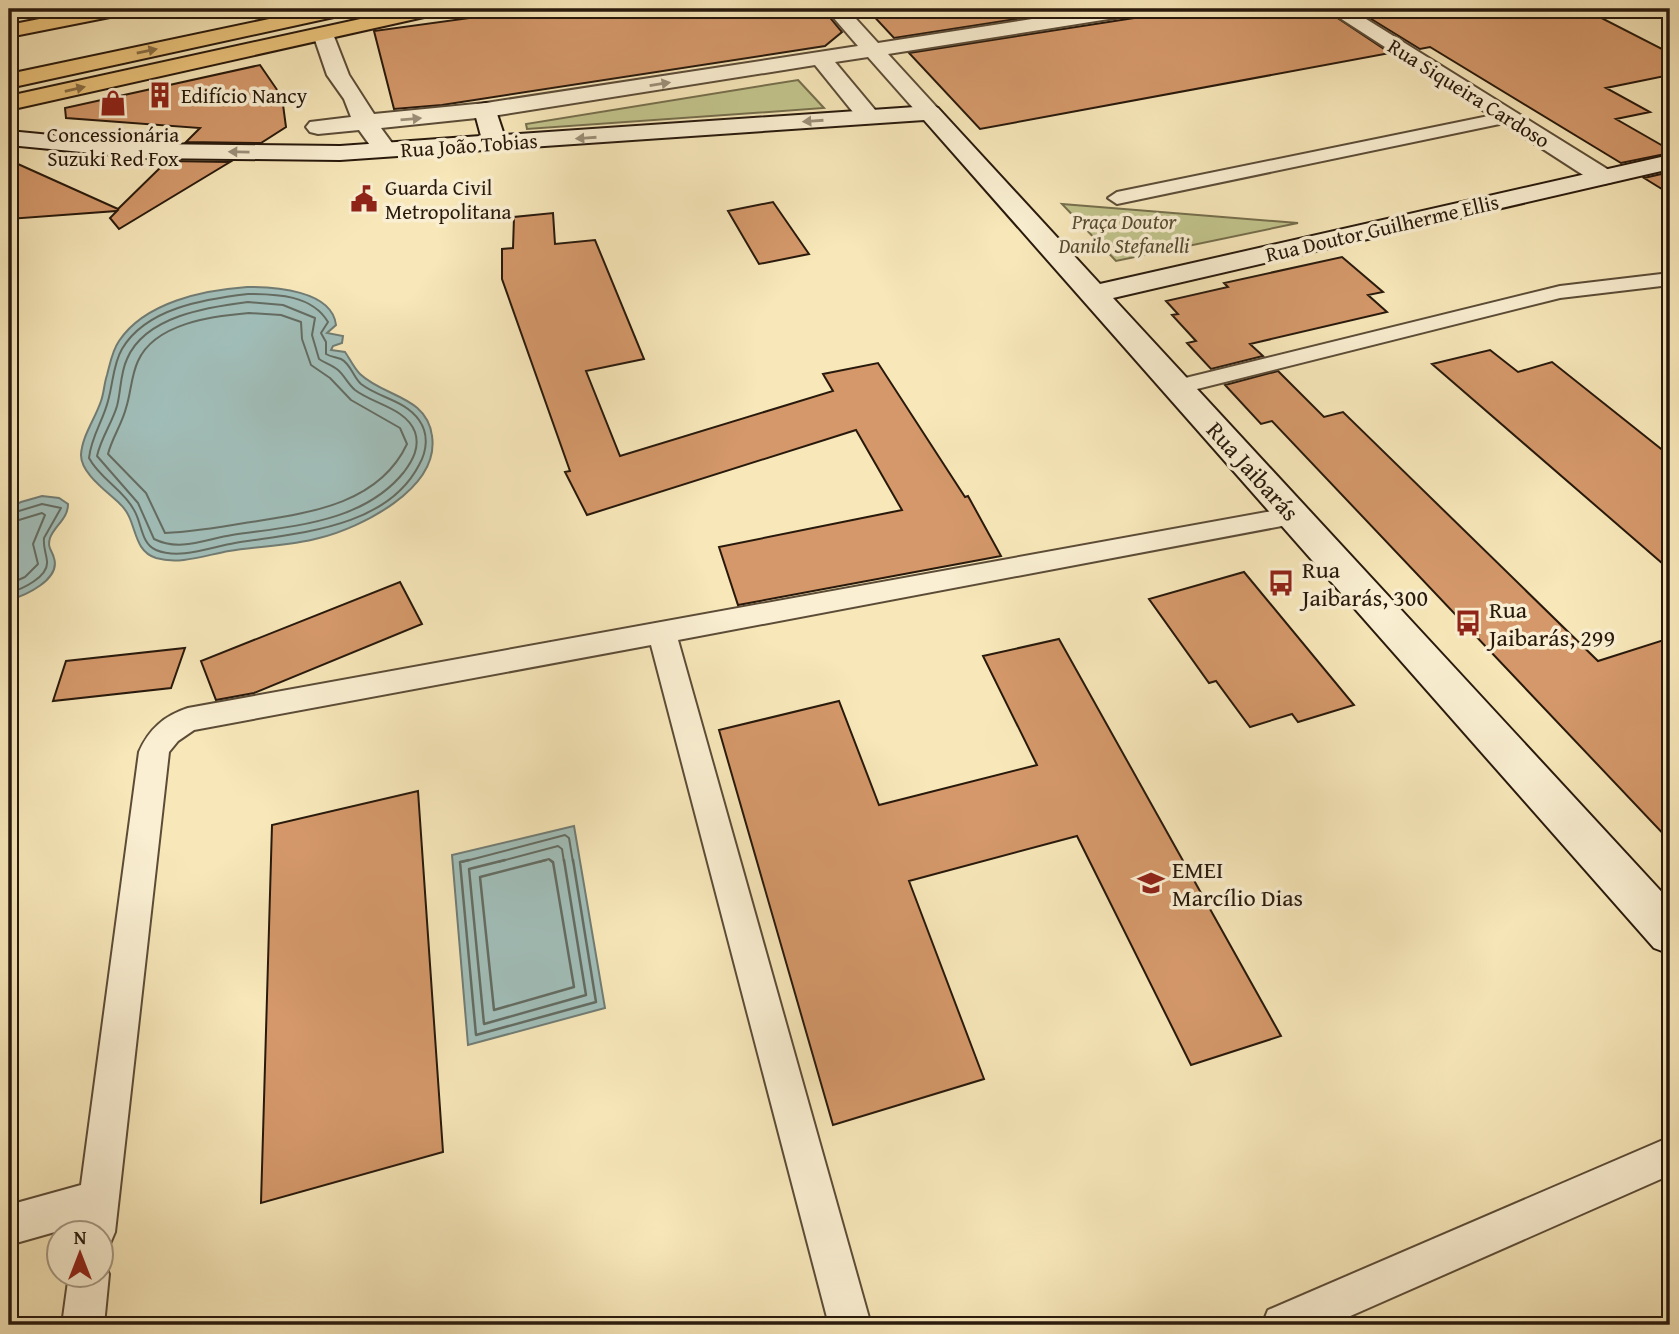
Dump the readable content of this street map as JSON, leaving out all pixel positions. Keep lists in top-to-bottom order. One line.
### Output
{"streets":{"street":["Rua Siqueira Cardoso","Rua João Tobias","Rua Doutor Guilherme Ellis","Rua Jaibarás"]},"crossings":[["Rua Siqueira Cardoso","Rua Doutor Guilherme Ellis"],["Rua João Tobias","Rua Jaibarás"],["Rua Doutor Guilherme Ellis","Rua Jaibarás"]],"parks":["Praça Doutor Danilo Stefanelli"],"places":{"building":["Edifício Nancy"],"shop":["Concessionária Suzuki Red Fox"],"public building":["Guarda Civil Metropolitana"],"bus stop":["Rua Jaibarás, 300","Rua Jaibarás, 299"],"school or university":["EMEI Marcílio Dias"]},"north":"top"}
